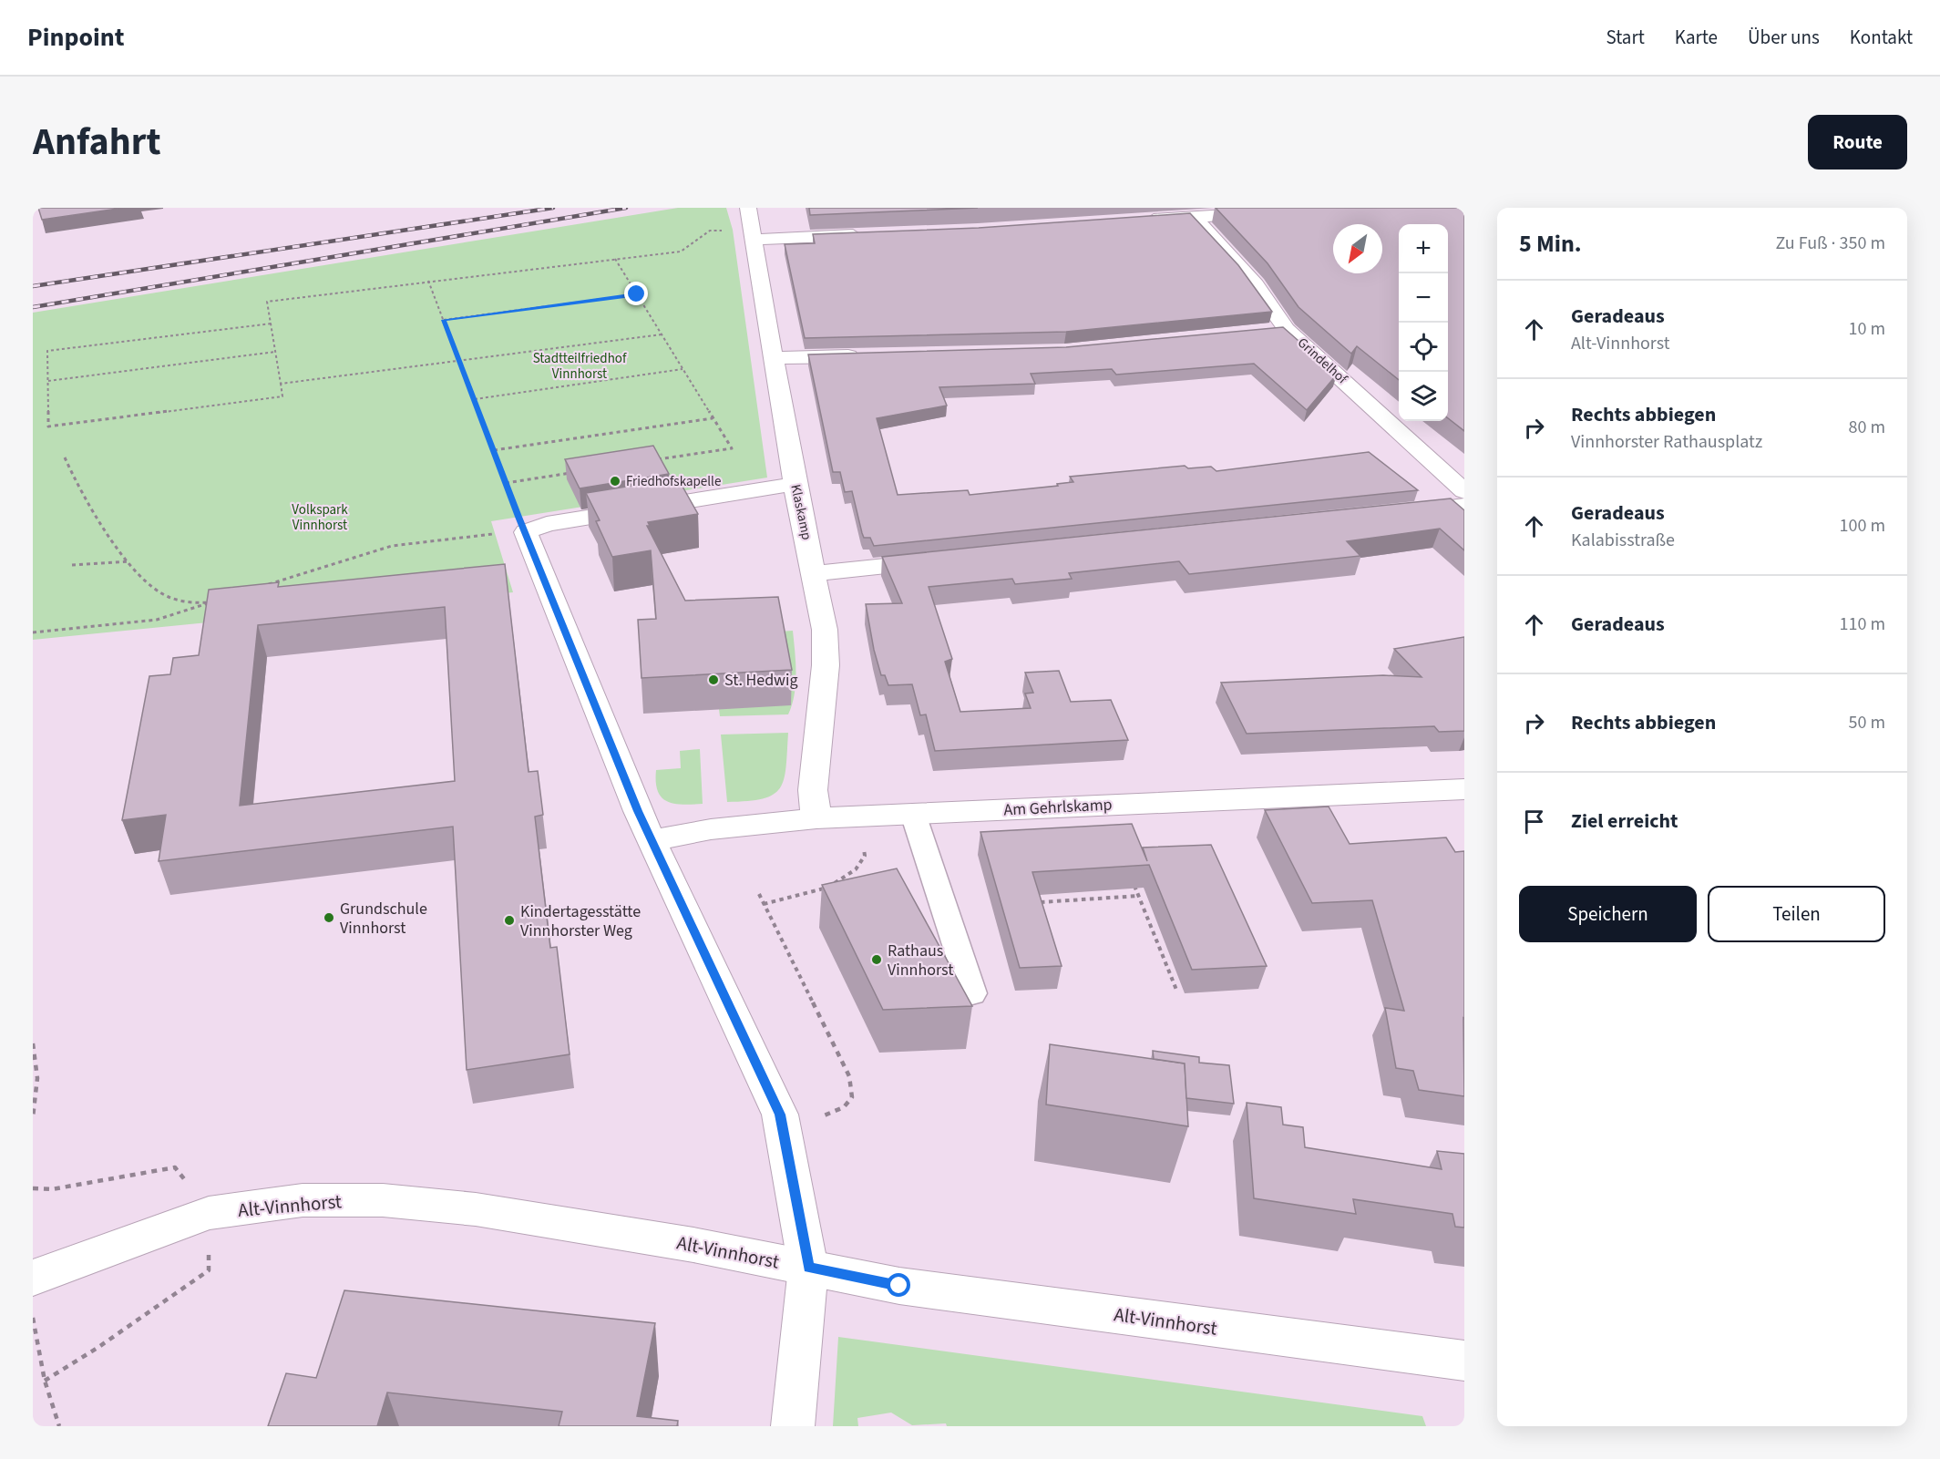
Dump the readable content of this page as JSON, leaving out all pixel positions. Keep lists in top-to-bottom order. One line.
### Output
{"streets":{"street":["Grindelhof","Klaskamp","Am Gehrlskamp","Alt-Vinnhorst"]},"crossings":[["Klaskamp","Am Gehrlskamp"]],"parks":["Stadtteilfriedhof Vinnhorst","Volkspark Vinnhorst"],"places":["Friedhofskapelle","St. Hedwig","Grundschule Vinnhorst","Kindertagesstätte Vinnhorster Weg","Rathaus Vinnhorst"],"north":"bottom left","page":{"header":"Pinpoint","nav":["Start","Karte","Über uns","Kontakt"],"title":"Anfahrt","buttons":["Route",["Speichern","Teilen"]],"heading":["5 Min.","Zu Fuß · 350 m"],"map_buttons":["+","−"],"list":[["Geradeaus","Alt-Vinnhorst","10 m"],["Rechts abbiegen","Vinnhorster Rathausplatz","80 m"],["Geradeaus","Kalabisstraße","100 m"],["Geradeaus","110 m"],["Rechts abbiegen","50 m"],"Ziel erreicht"]}}
